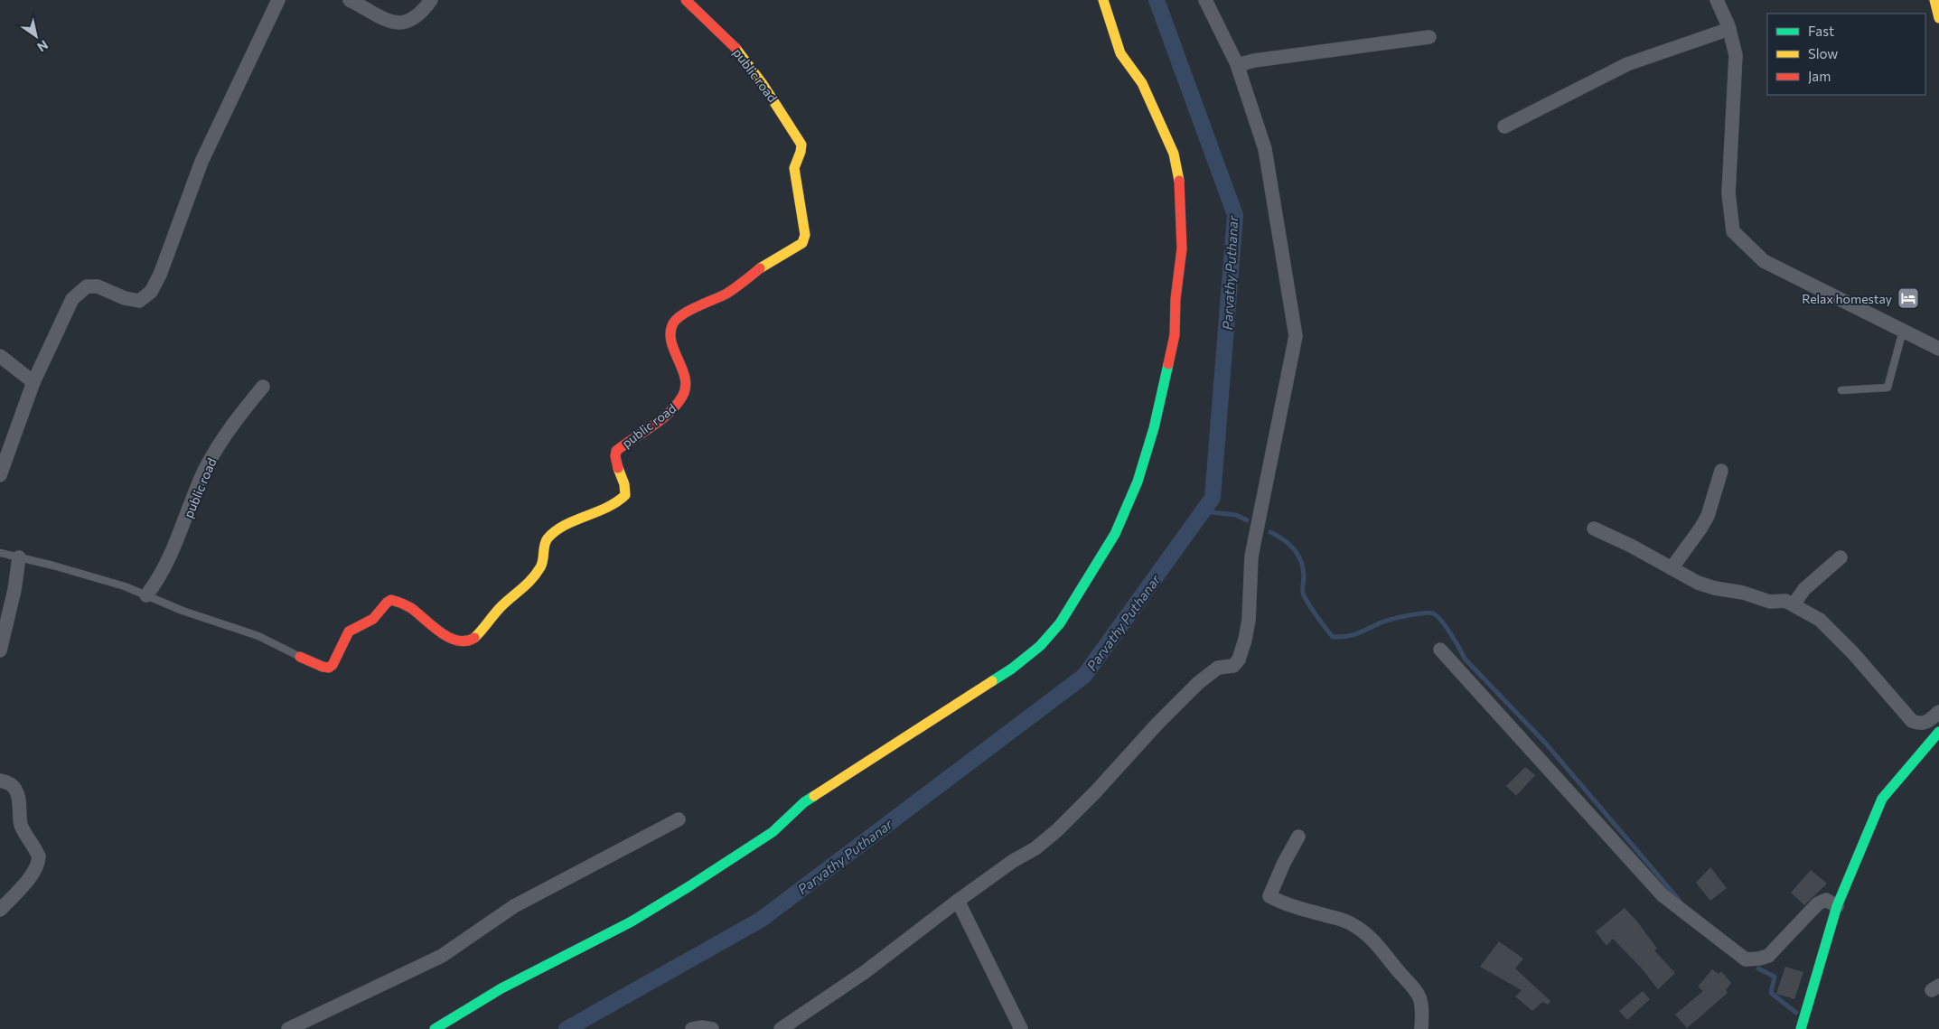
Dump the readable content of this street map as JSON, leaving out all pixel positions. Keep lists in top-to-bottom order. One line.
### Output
{"streets":{"street":["public road"]},"water":["Parvathy Puthanar"],"places":{"hotel":["Relax homestay"]},"legend":["Fast","Slow","Jam"],"north":"bottom right"}
